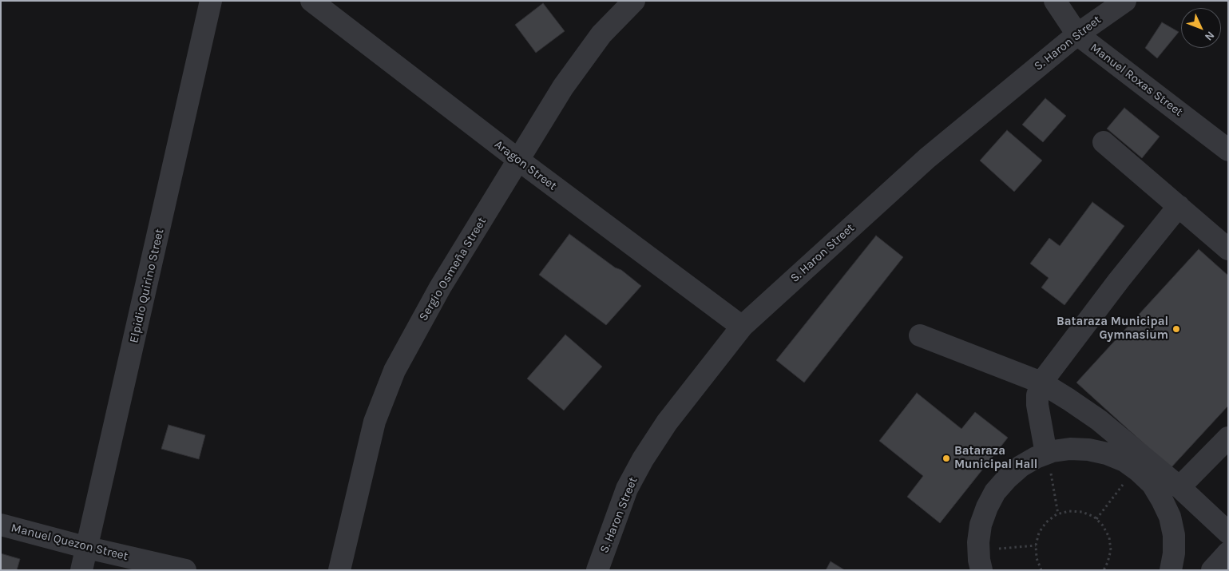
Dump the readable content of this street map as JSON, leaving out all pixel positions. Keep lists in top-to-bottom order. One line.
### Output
{"streets":{"street":["S. Haron Street","Manuel Roxas Street","Aragon Street","Sergio Osmeña Street","Elpidio Quirino Street","Manuel Quezon Street"]},"crossings":[["S. Haron Street","Manuel Roxas Street"],["S. Haron Street","Aragon Street"],["Aragon Street","Sergio Osmeña Street"],["Elpidio Quirino Street","Manuel Quezon Street"]],"places":["Bataraza Municipal Gymnasium","Bataraza Municipal Hall"],"north":"bottom right"}
